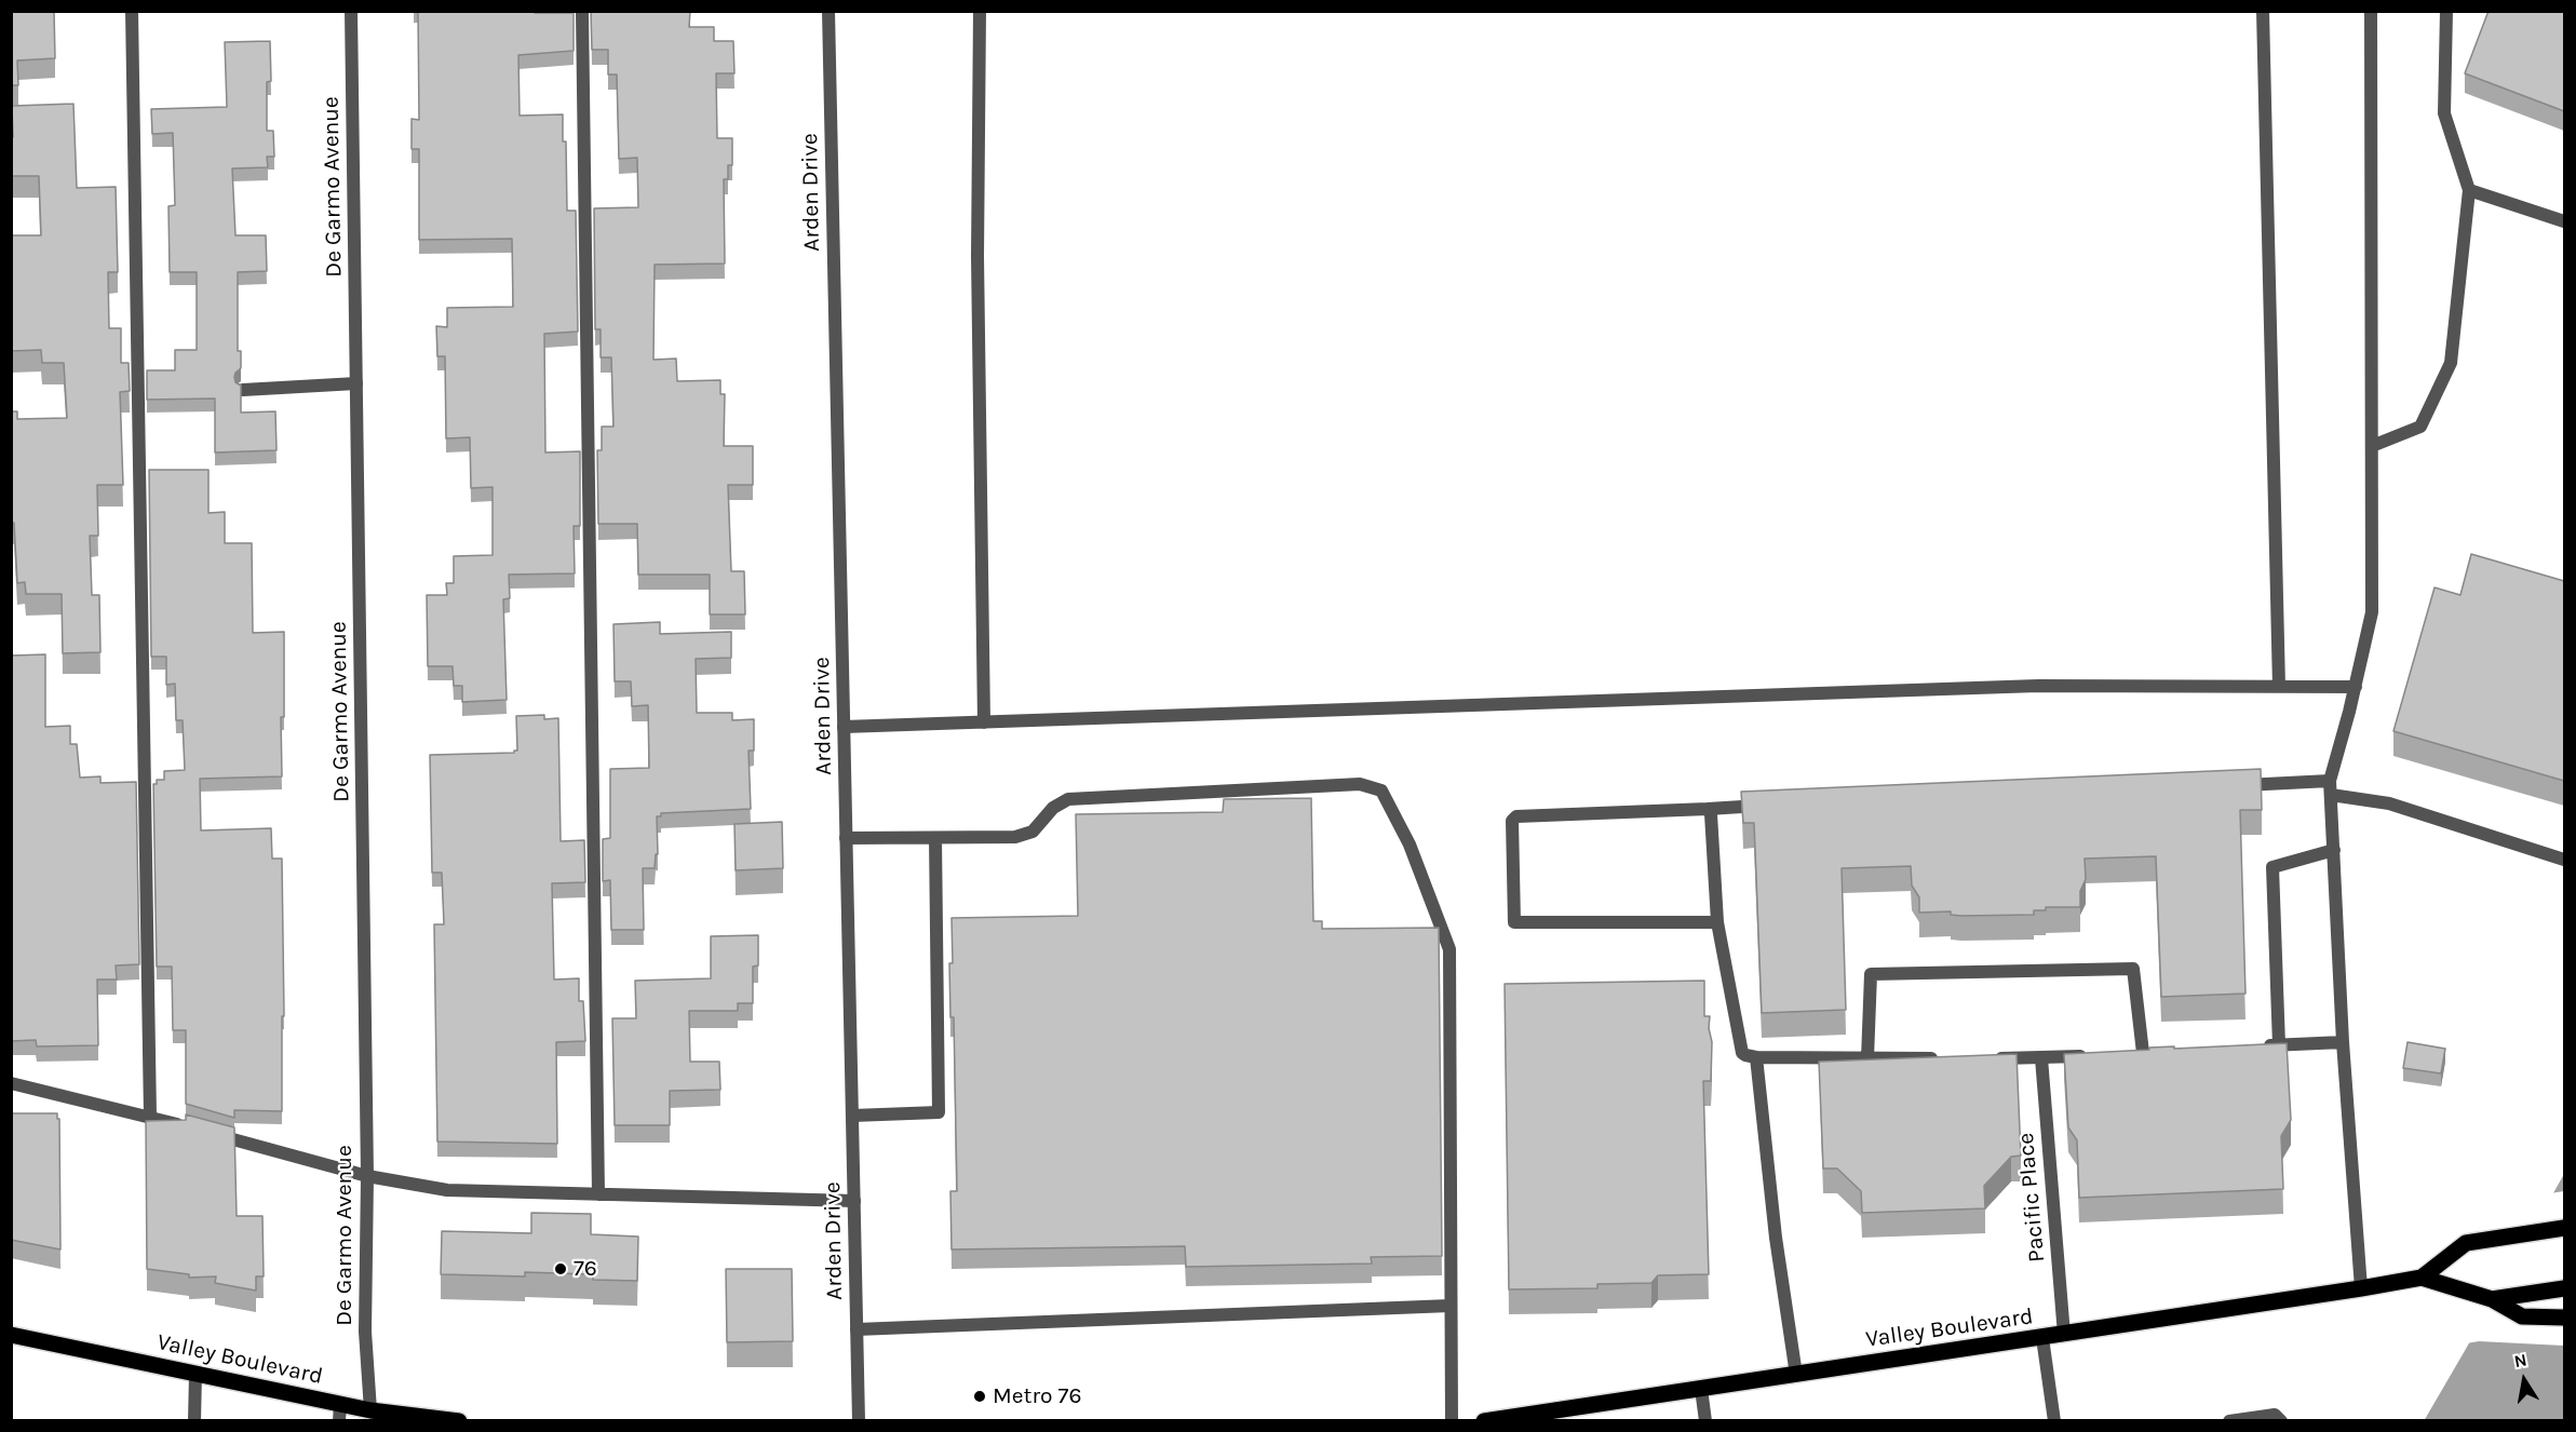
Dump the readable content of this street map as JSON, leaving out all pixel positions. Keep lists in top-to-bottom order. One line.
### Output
{"streets":{"main road":["Valley Boulevard"],"street":["De Garmo Avenue","Arden Drive","Pacific Place"]},"crossings":[["De Garmo Avenue","Valley Boulevard"],["Pacific Place","Valley Boulevard"]],"places":["76","Metro 76"],"north":"top"}
